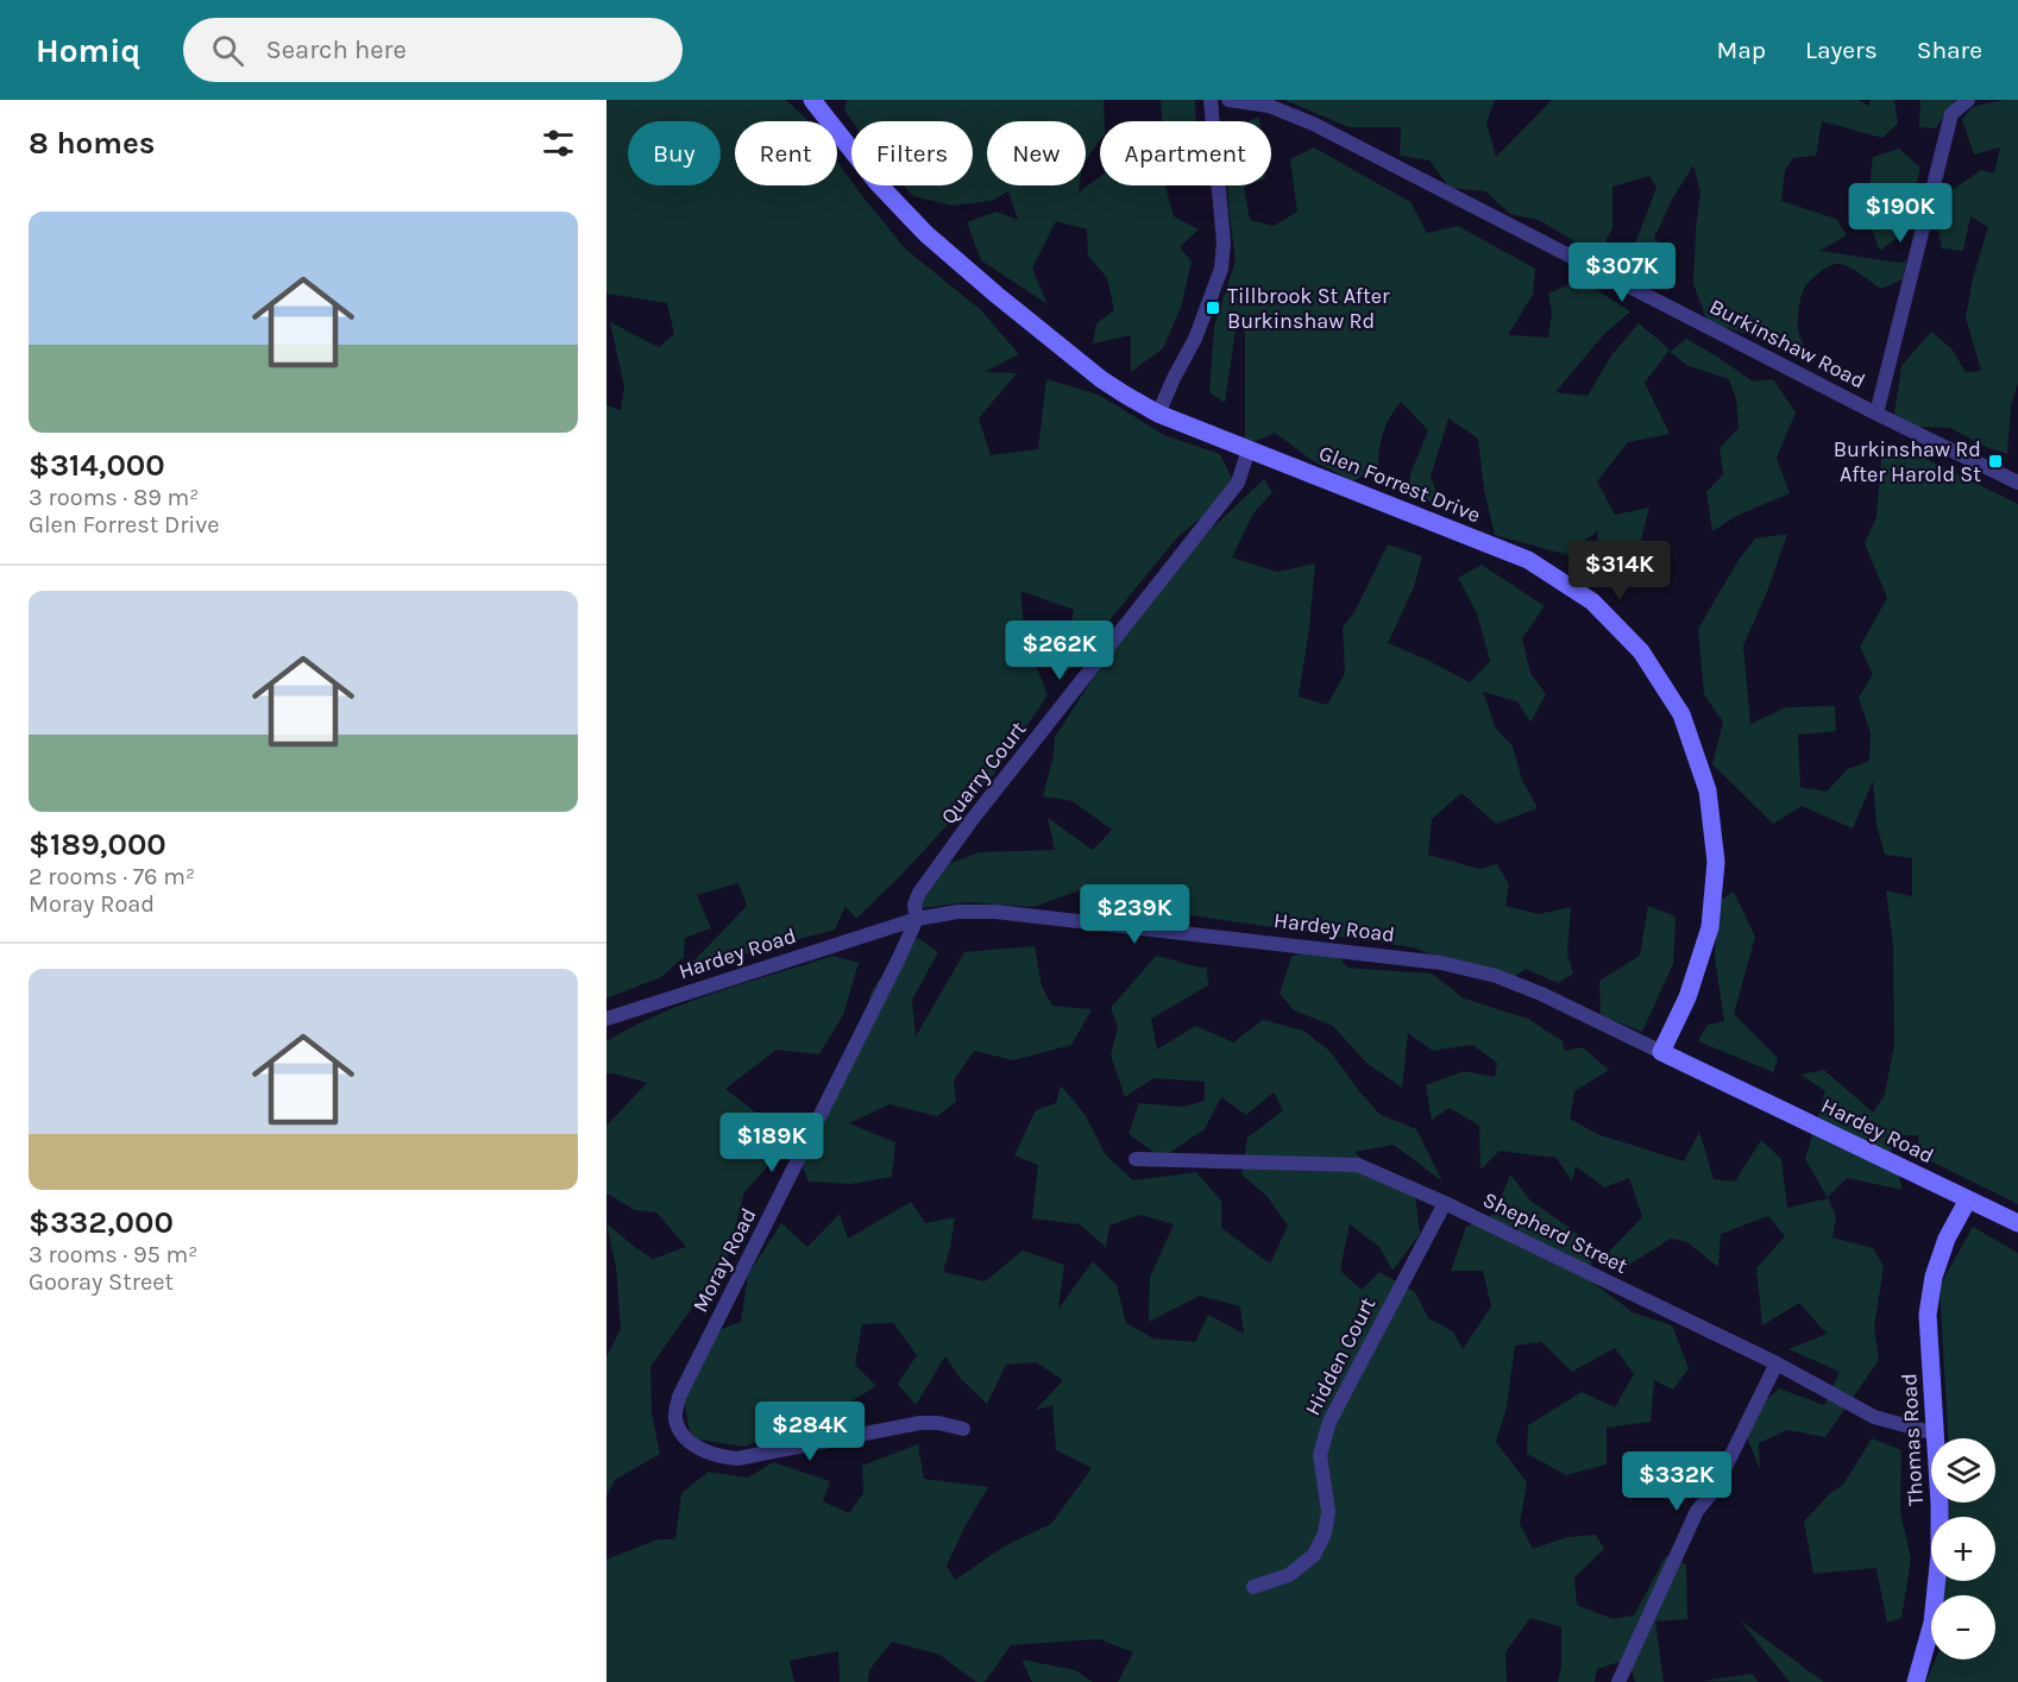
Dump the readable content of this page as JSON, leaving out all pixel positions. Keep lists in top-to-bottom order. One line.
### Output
{"streets":{"street":["Burkinshaw Road","Glen Forrest Drive","Quarry Court","Hardey Road","Shepherd Street","Moray Road","Hidden Court","Thomas Road"]},"crossings":[["Glen Forrest Drive","Quarry Court"],["Glen Forrest Drive","Hardey Road"],["Quarry Court","Hardey Road"],["Quarry Court","Moray Road"],["Hardey Road","Moray Road"],["Hardey Road","Thomas Road"],["Shepherd Street","Hidden Court"],["Shepherd Street","Thomas Road"]],"places":{"transit":["Tillbrook St After Burkinshaw Rd","Burkinshaw Rd After Harold St"]},"page":{"header":"Homiq","search":"Search here","nav":["Map","Layers","Share"],"heading":"8 homes","chip":["Buy","Rent","Filters","New","Apartment"],"price":["$190K","$307K","$314K","$262K","$239K","$189K","$284K","$332K"],"list":[{"name":"$314,000","note":"3 rooms · 89 m² · Glen Forrest Drive"},{"name":"$189,000","note":"2 rooms · 76 m² · Moray Road"},{"name":"$332,000","note":"3 rooms · 95 m² · Gooray Street"}],"map_buttons":["+","−"]}}
